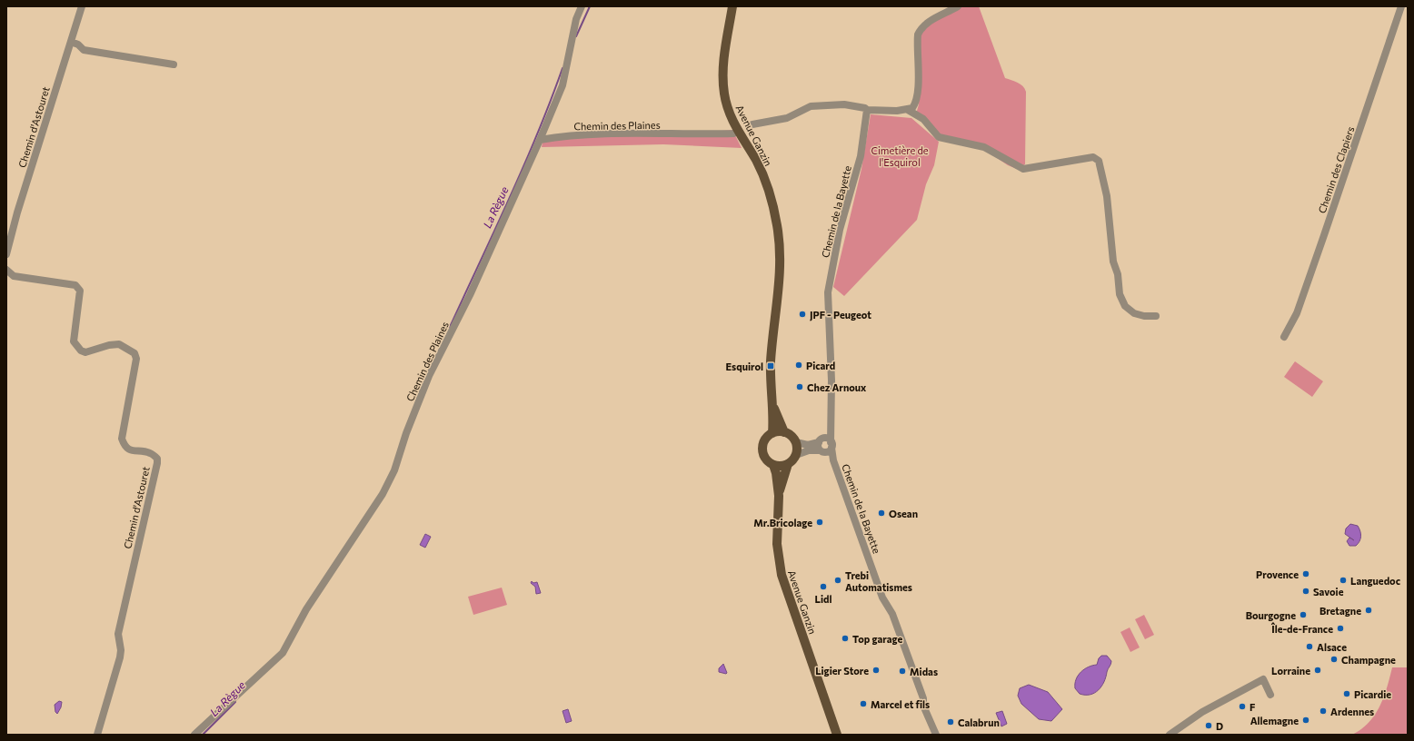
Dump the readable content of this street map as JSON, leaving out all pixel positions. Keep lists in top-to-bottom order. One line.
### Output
{"streets":{"main road":["Avenue Ganzin"],"street":["Chemin des Plaines","Chemin d'Astouret","Chemin des Clapiers","Chemin de la Bayette"]},"crossings":[["Chemin des Plaines","Avenue Ganzin"]],"water":["La Règue"],"parks":["Cimetière de l'Esquirol"],"places":{"other":["JPF - Peugeot","Picard","Chez Arnoux","Osean","Mr.Bricolage","Provence","Trebi Automatismes","Languedoc","Lidl","Savoie","Bretagne","Bourgogne","Île-de-France","Top garage","Alsace","Champagne","Ligier Store","Lorraine","Midas","Picardie","Marcel et fils","F","Ardennes","Allemagne","Calabrun","D"],"transit":["Esquirol"]}}
